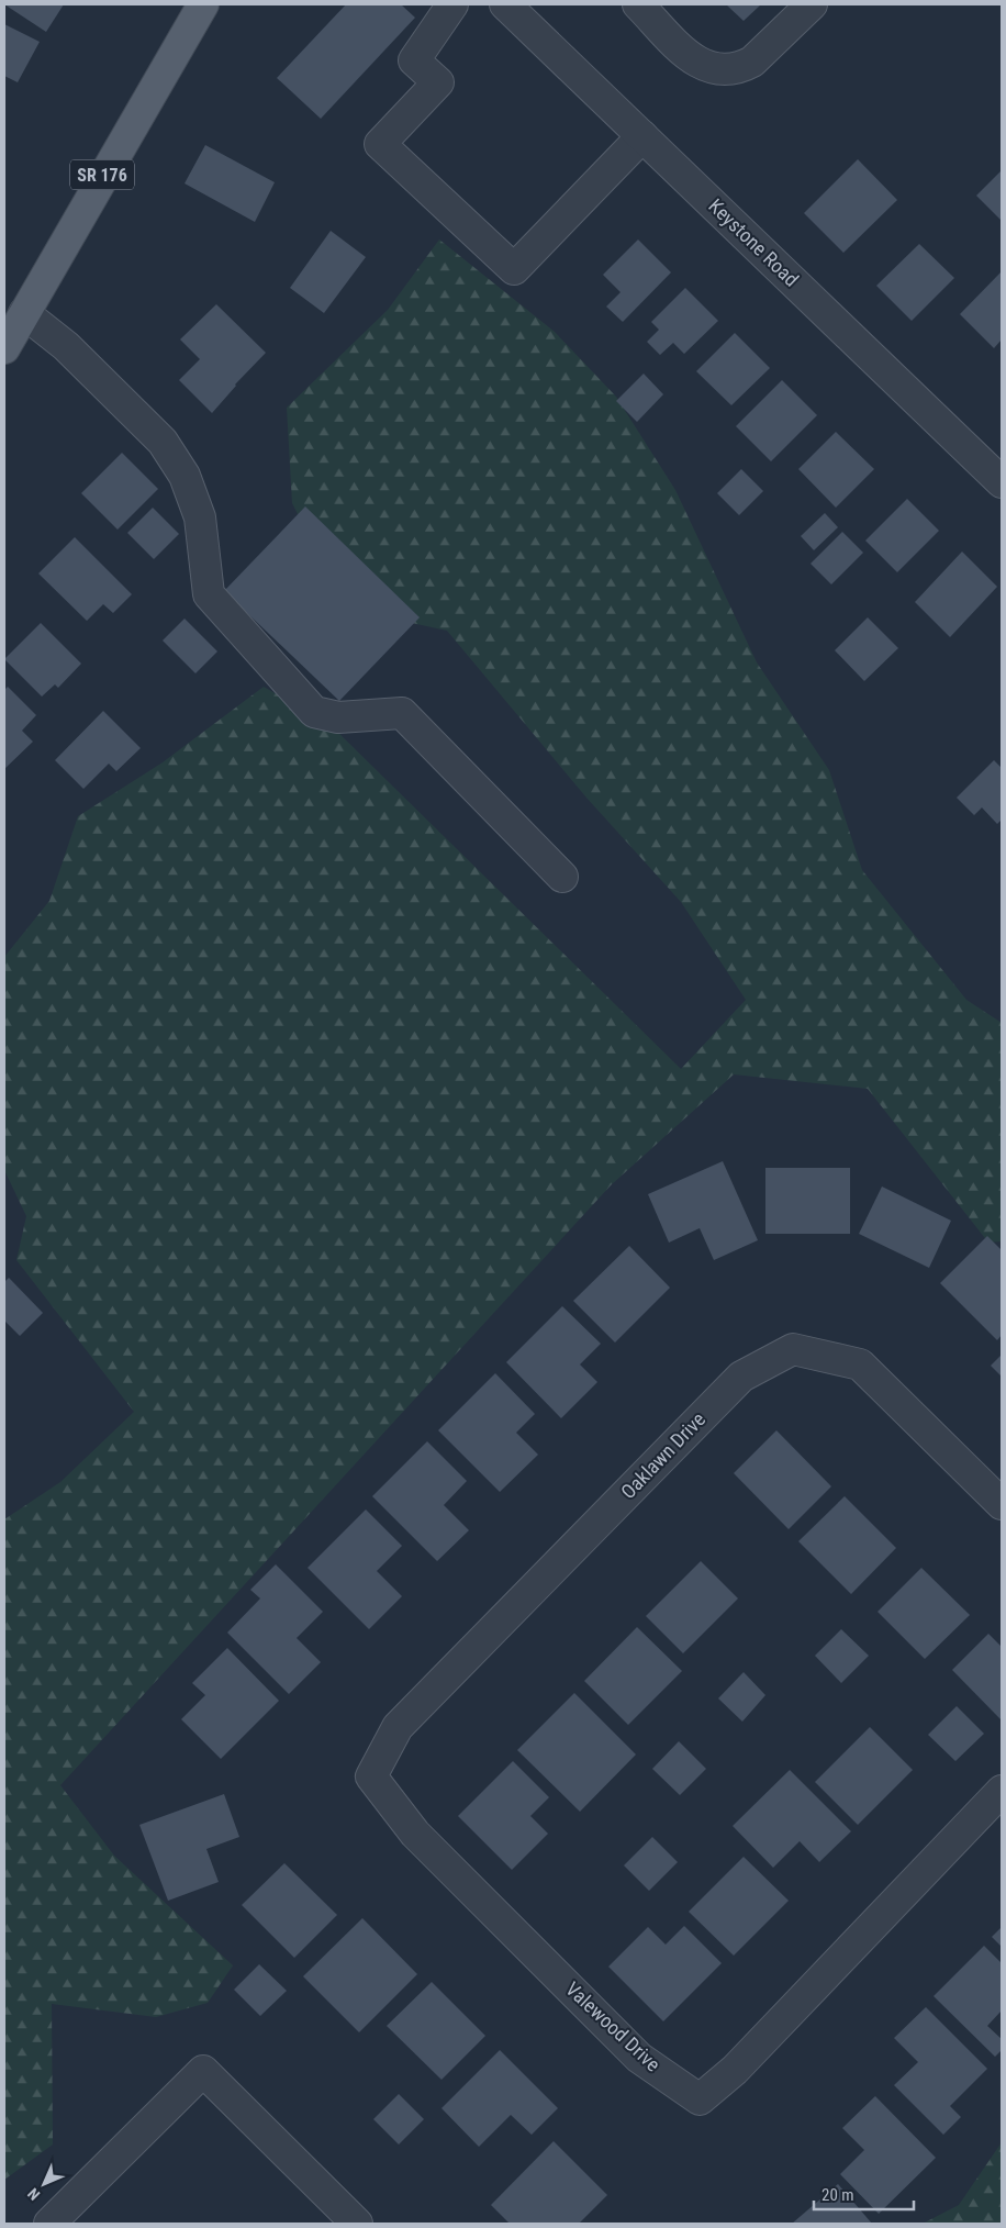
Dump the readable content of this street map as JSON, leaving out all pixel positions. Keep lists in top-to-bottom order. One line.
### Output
{"streets":{"main road":["SR 176"],"street":["Keystone Road","Oaklawn Drive","Valewood Drive"]},"crossings":[["Oaklawn Drive","Valewood Drive"]],"scale_bar":"20 m","north":"bottom left"}
